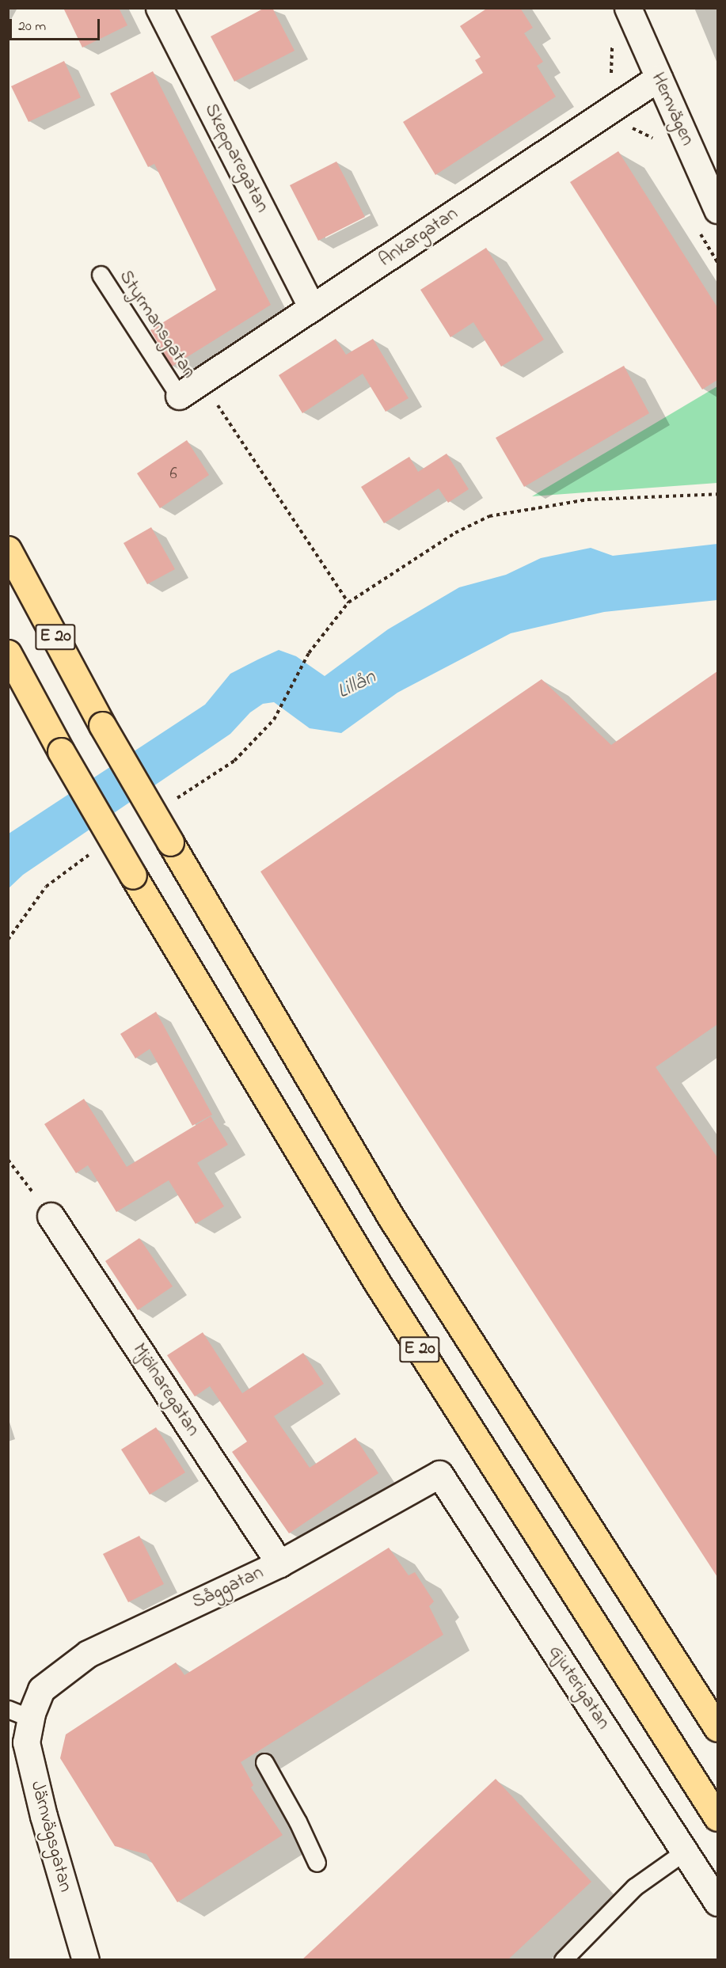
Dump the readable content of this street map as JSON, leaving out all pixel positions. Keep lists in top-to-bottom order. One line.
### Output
{"streets":{"highway":["E 20"],"street":["Hemvägen","Skepparegatan","Ankargatan","Mjölnaregatan","Såggatan","Gjuterigatan","Järnvägsgatan"],"lane":["Styrmansgatan"]},"crossings":[["Hemvägen","Ankargatan"],["Skepparegatan","Ankargatan"],["Ankargatan","Styrmansgatan"],["Mjölnaregatan","Såggatan"],["Såggatan","Gjuterigatan"],["Såggatan","Järnvägsgatan"]],"water":["Lillån"],"house_numbers":["6"],"scale_bar":"20 m"}
